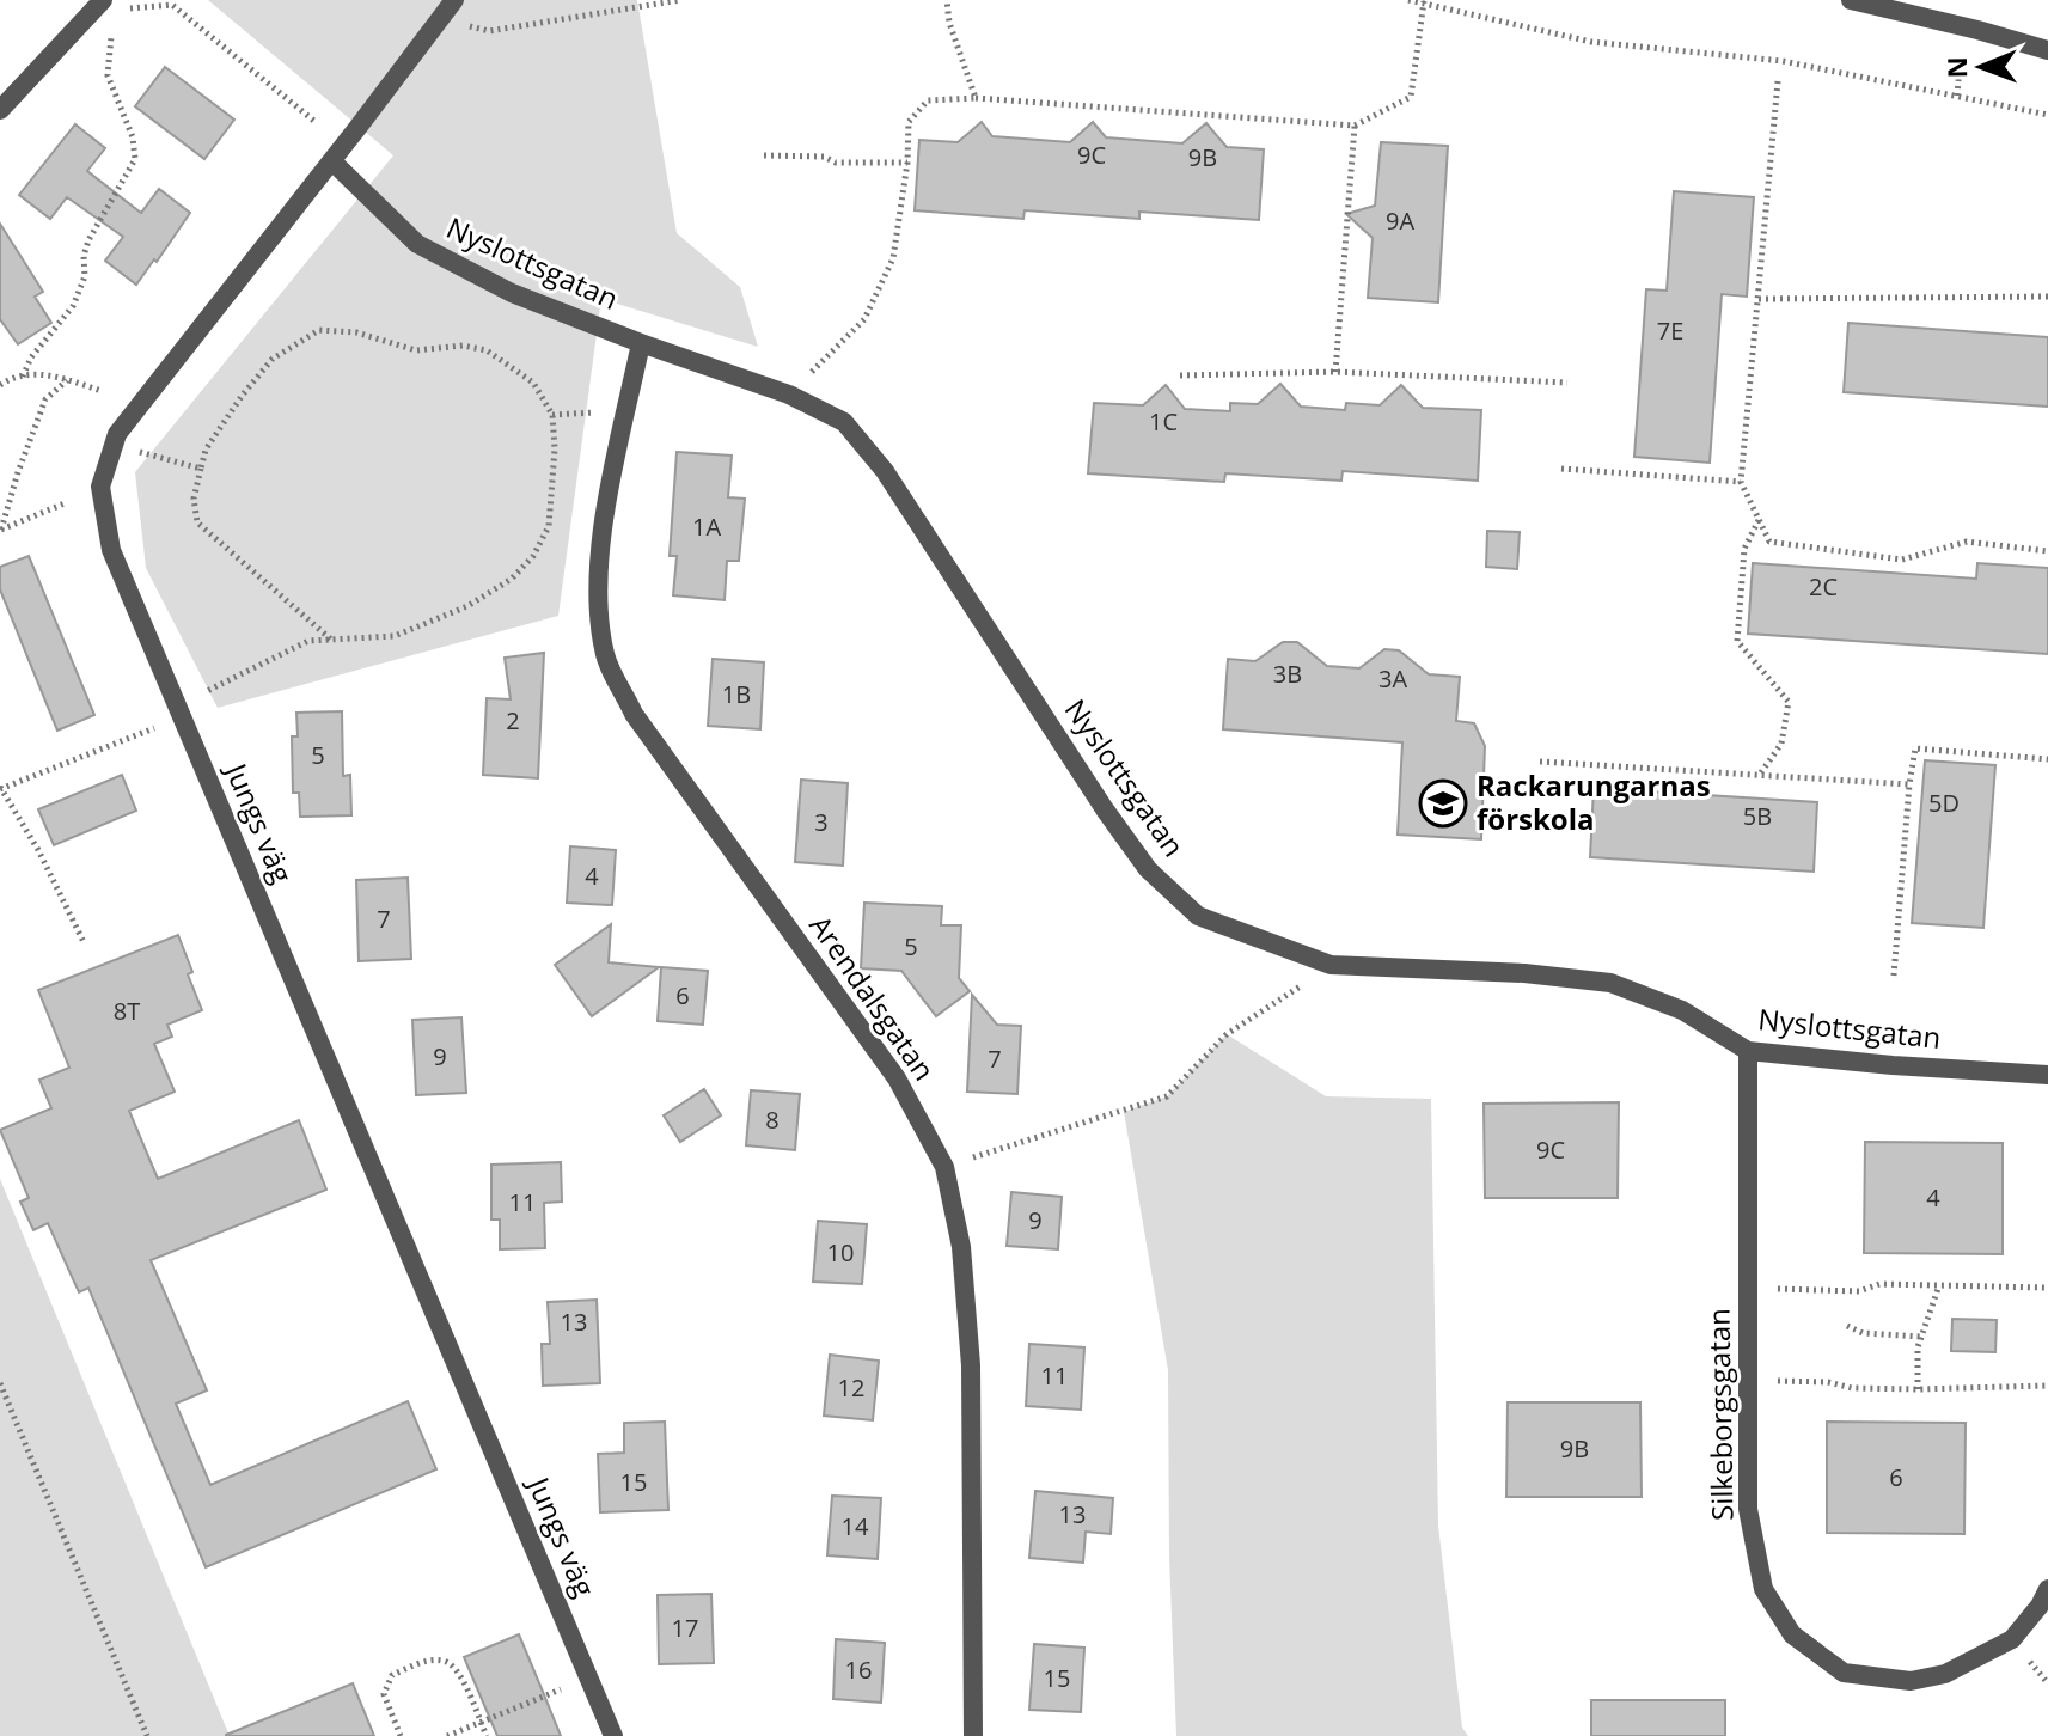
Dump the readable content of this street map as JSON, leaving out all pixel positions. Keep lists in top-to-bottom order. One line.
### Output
{"streets":{"street":["Nyslottsgatan","Jungs väg","Arendalsgatan","Silkeborgsgatan"]},"crossings":[["Nyslottsgatan","Jungs väg"],["Nyslottsgatan","Arendalsgatan"],["Nyslottsgatan","Silkeborgsgatan"]],"places":{"school or university":["Rackarungarnas förskola"]},"house_numbers":["9C","9B","9A","7E","1C","1A","2C","3B","3A","1B","2","5","5D","5B","3","4","7","5","6","8T","9","7","8","9C","4","11","9","10","13","11","12","9B","6","15","13","14","17","16","15"],"north":"left"}
